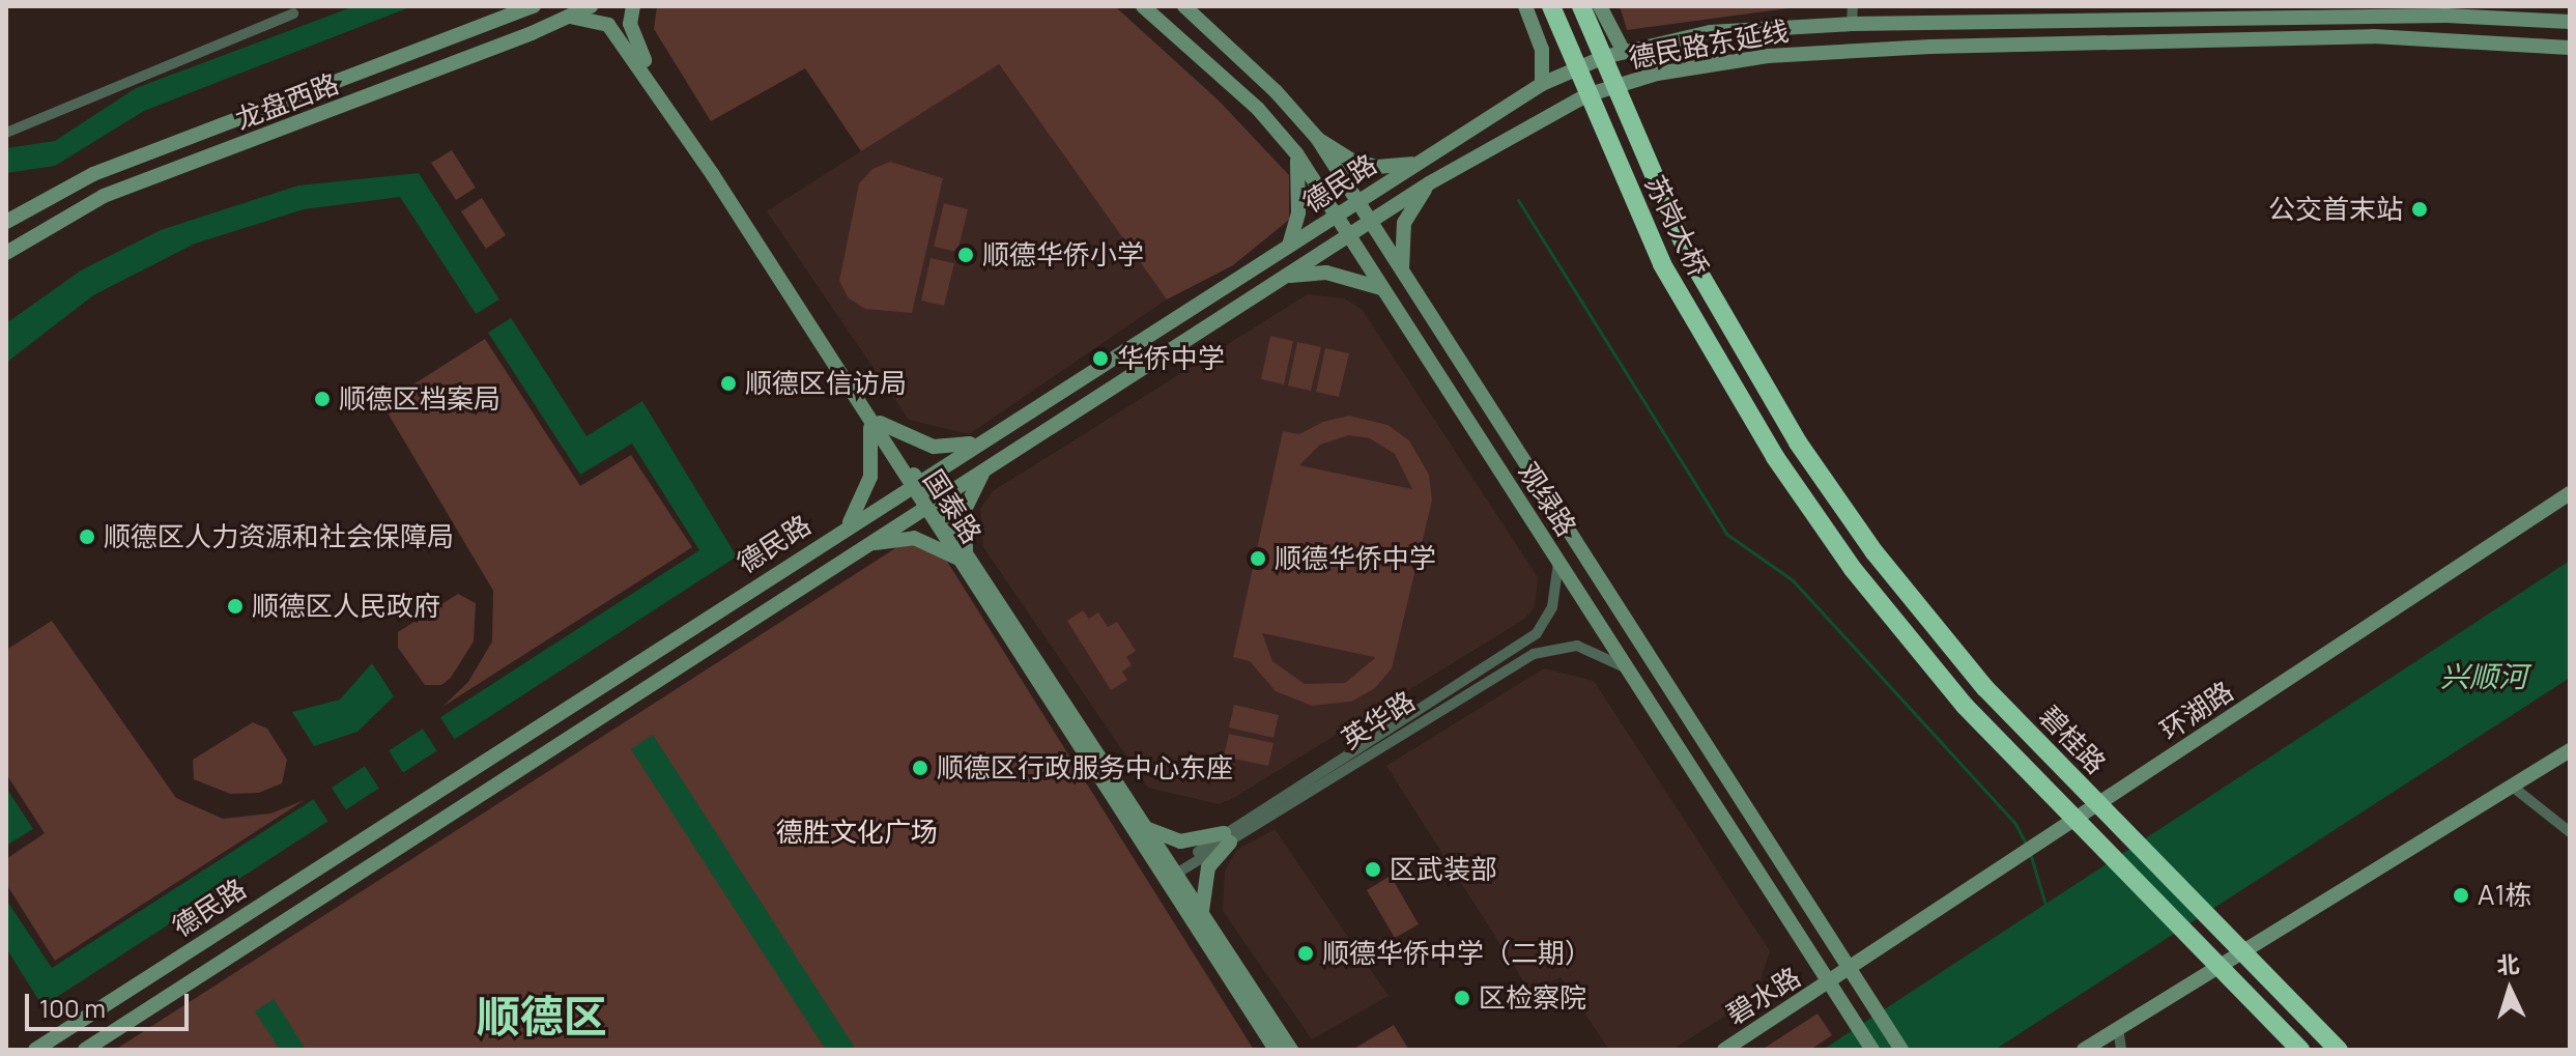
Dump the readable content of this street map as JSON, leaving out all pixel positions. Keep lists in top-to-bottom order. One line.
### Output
{"streets":{"highway":["苏岗大桥","碧桂路"],"main road":["德民路东延线","龙盘西路","德民路","观绿路","国泰路","环湖路","碧水路"],"street":["英华路"]},"crossings":[["德民路东延线","德民路"],["德民路东延线","观绿路"],["德民路东延线","国泰路"],["龙盘西路","国泰路"],["德民路","观绿路"],["德民路","国泰路"],["苏岗大桥","碧桂路"],["观绿路","环湖路"],["观绿路","英华路"],["观绿路","碧水路"],["国泰路","英华路"],["环湖路","碧水路"]],"districts":["顺德区"],"water":["兴顺河"],"parks":["德胜文化广场"],"places":["公交首末站","顺德华侨小学","华侨中学","顺德区信访局","顺德区档案局","顺德区人力资源和社会保障局","顺德华侨中学","顺德区人民政府","顺德区行政服务中心东座","区武装部","A1栋","顺德华侨中学（二期）","区检察院"],"scale_bar":"100 m","north":"top"}
